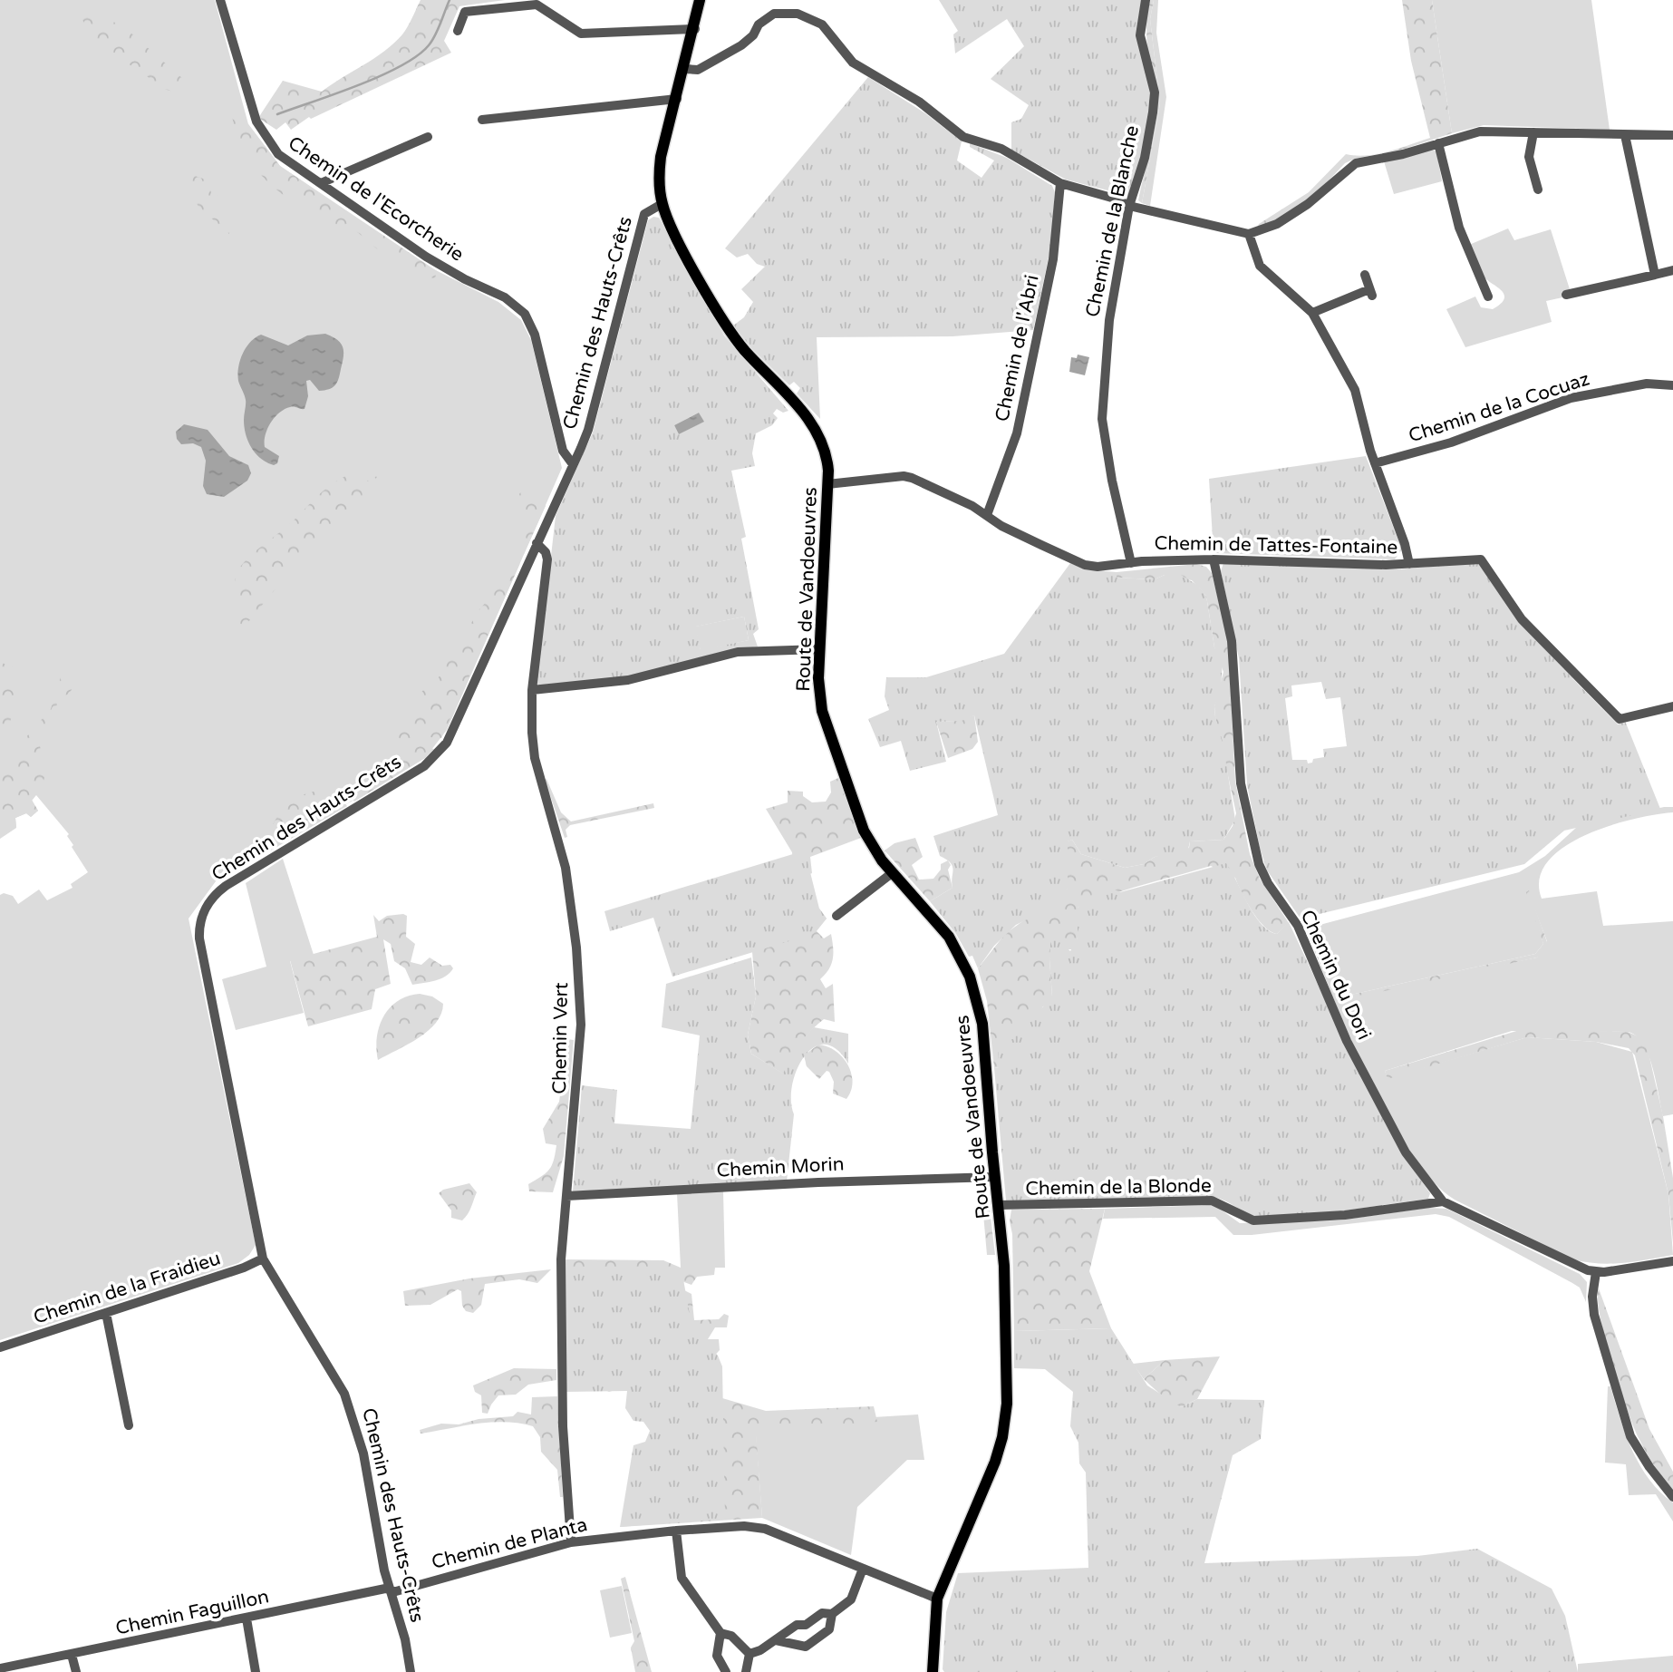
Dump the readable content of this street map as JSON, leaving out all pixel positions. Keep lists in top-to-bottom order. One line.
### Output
{"streets":{"main road":["Route de Vandoeuvres"],"street":["Chemin de l'Ecorcherie","Chemin de la Blanche","Chemin des Hauts-Crêts","Chemin de l'Abri","Chemin de la Cocuaz","Chemin de Tattes-Fontaine","Chemin du Dori","Chemin Vert","Chemin Morin","Chemin de la Blonde","Chemin de la Fraidieu","Chemin de Planta","Chemin Faguillon"]},"crossings":[["Chemin de l'Ecorcherie","Chemin des Hauts-Crêts"],["Chemin de la Blanche","Chemin de Tattes-Fontaine"],["Chemin des Hauts-Crêts","Route de Vandoeuvres"],["Chemin des Hauts-Crêts","Chemin Vert"],["Chemin des Hauts-Crêts","Chemin de la Fraidieu"],["Chemin des Hauts-Crêts","Chemin de Planta"],["Chemin des Hauts-Crêts","Chemin Faguillon"],["Chemin de l'Abri","Chemin de Tattes-Fontaine"],["Chemin de Tattes-Fontaine","Route de Vandoeuvres"],["Chemin de Tattes-Fontaine","Chemin du Dori"],["Route de Vandoeuvres","Chemin Morin"],["Route de Vandoeuvres","Chemin de la Blonde"],["Route de Vandoeuvres","Chemin de Planta"],["Chemin du Dori","Chemin de la Blonde"],["Chemin Vert","Chemin Morin"],["Chemin Vert","Chemin de Planta"],["Chemin de Planta","Chemin Faguillon"]]}
